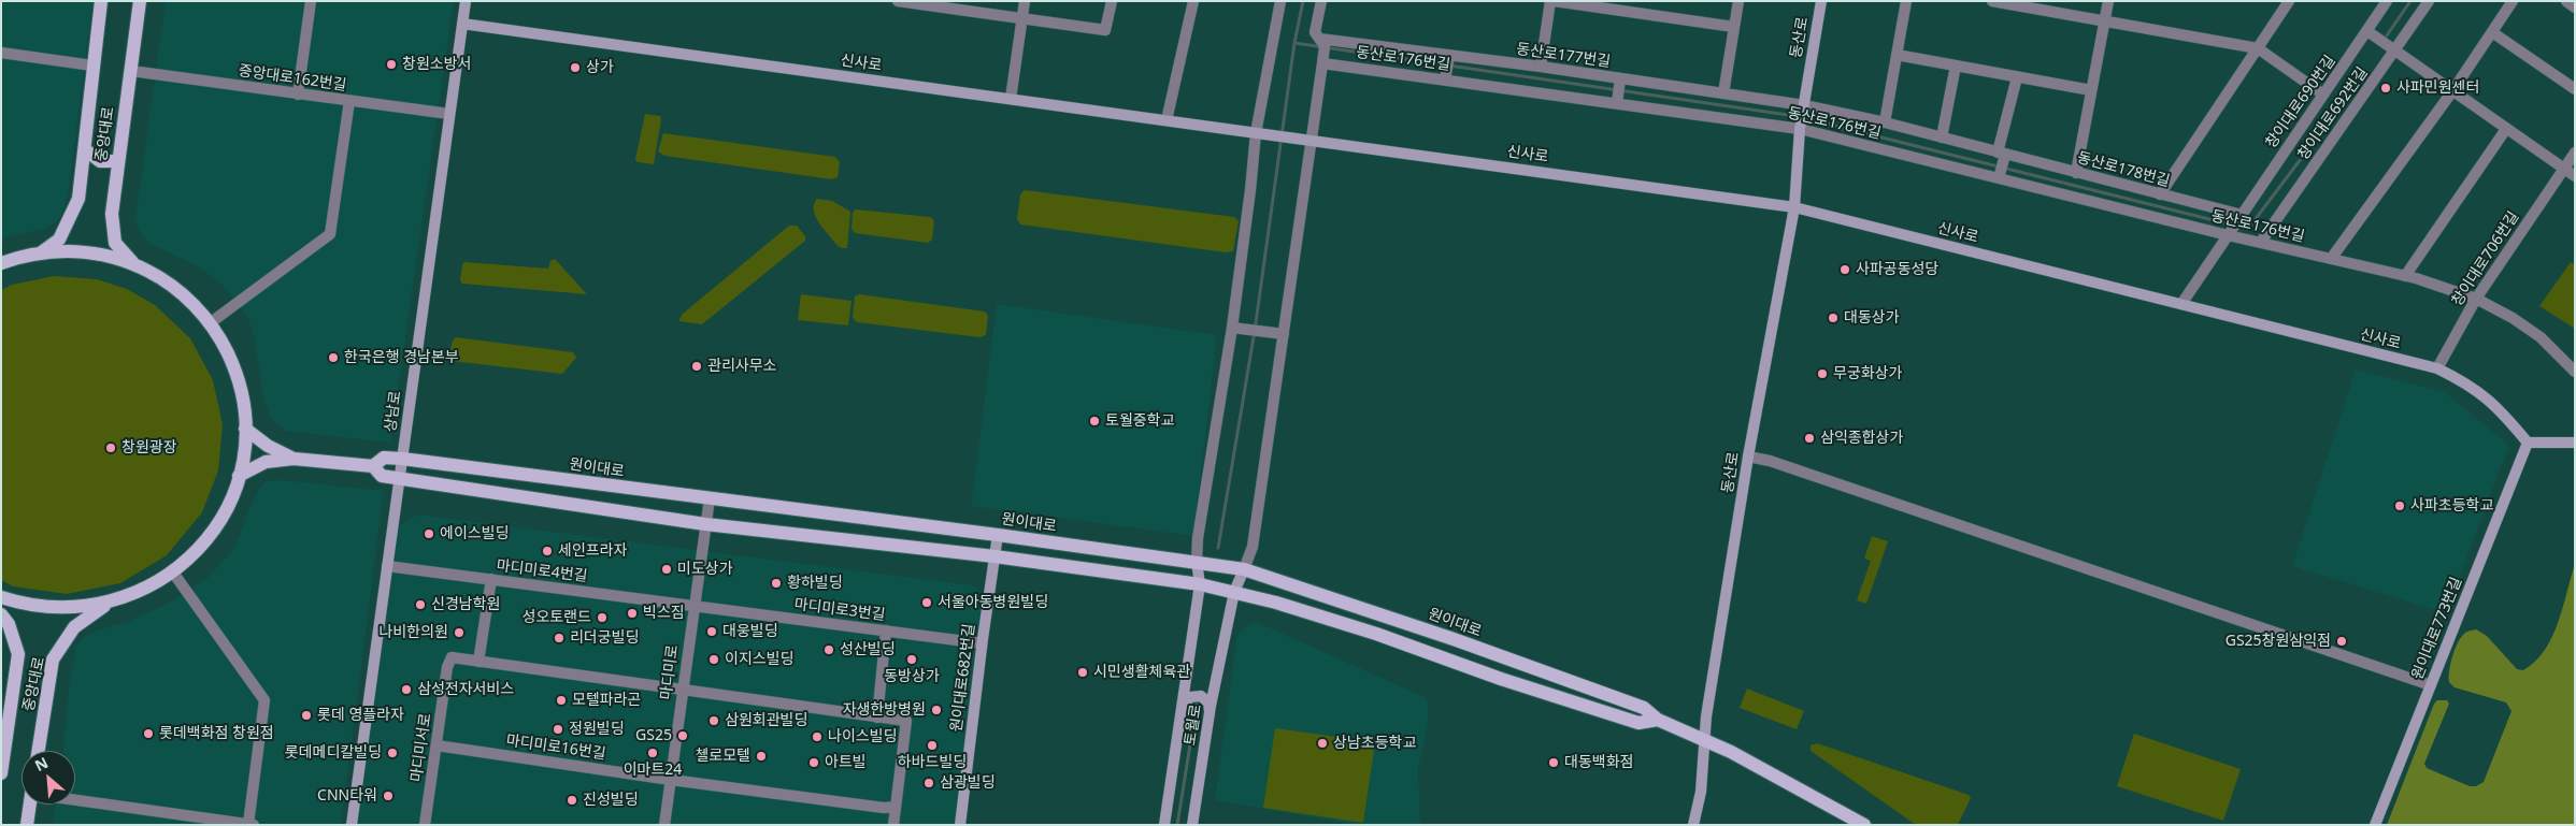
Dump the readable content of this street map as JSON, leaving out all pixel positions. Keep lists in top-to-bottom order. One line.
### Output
{"streets":{"main road":["동산로","신사로","중앙대로","상남로","원이대로","원이대로773번길","원이대로682번길","토월로"],"street":["동산로177번길","동산로176번길","중앙대로162번길","창이대로690번길","창이대로692번길","동산로178번길","창이대로706번길","마디미로4번길","마디미로3번길","마디미로","마디미서로","마디미로16번길"]},"crossings":[["동산로","동산로177번길"],["동산로","동산로176번길"],["동산로","신사로"],["동산로","동산로178번길"],["동산로","원이대로"],["동산로177번길","동산로178번길"],["동산로176번길","창이대로690번길"],["동산로176번길","창이대로692번길"],["동산로176번길","창이대로706번길"],["신사로","창이대로706번길"],["신사로","상남로"],["신사로","원이대로773번길"],["중앙대로162번길","중앙대로"],["중앙대로162번길","상남로"],["창이대로690번길","동산로178번길"],["상남로","원이대로"],["상남로","마디미로4번길"],["원이대로","마디미로"],["원이대로","원이대로682번길"],["원이대로","토월로"],["마디미로4번길","마디미로3번길"],["마디미로4번길","마디미로"],["마디미로3번길","마디미로"],["마디미로3번길","원이대로682번길"],["마디미로","마디미로16번길"],["마디미서로","마디미로16번길"]],"places":["창원소방서","상가","사파민원센터","사파공동성당","대동상가","한국은행 경남본부","관리사무소","무궁화상가","토월중학교","삼익종합상가","창원광장","사파초등학교","에이스빌딩","세인프라자","미도상가","황하빌딩","서울아동병원빌딩","신경남학원","빅스짐","성오토랜드","대웅빌딩","나비한의원","리더궁빌딩","GS25창원삼익점","성산빌딩","이지스빌딩","동방상가","시민생활체육관","삼성전자서비스","모텔파라곤","자생한방병원","롯데 영플라자","삼원회관빌딩","정원빌딩","롯데백화점 창원점","GS25","나이스빌딩","상남초등학교","하바드빌딩","롯데메디칼빌딩","이마트24","첼로모텔","아트빌","대동백화점","삼광빌딩","CNN타워","진성빌딩"],"north":"top left"}
